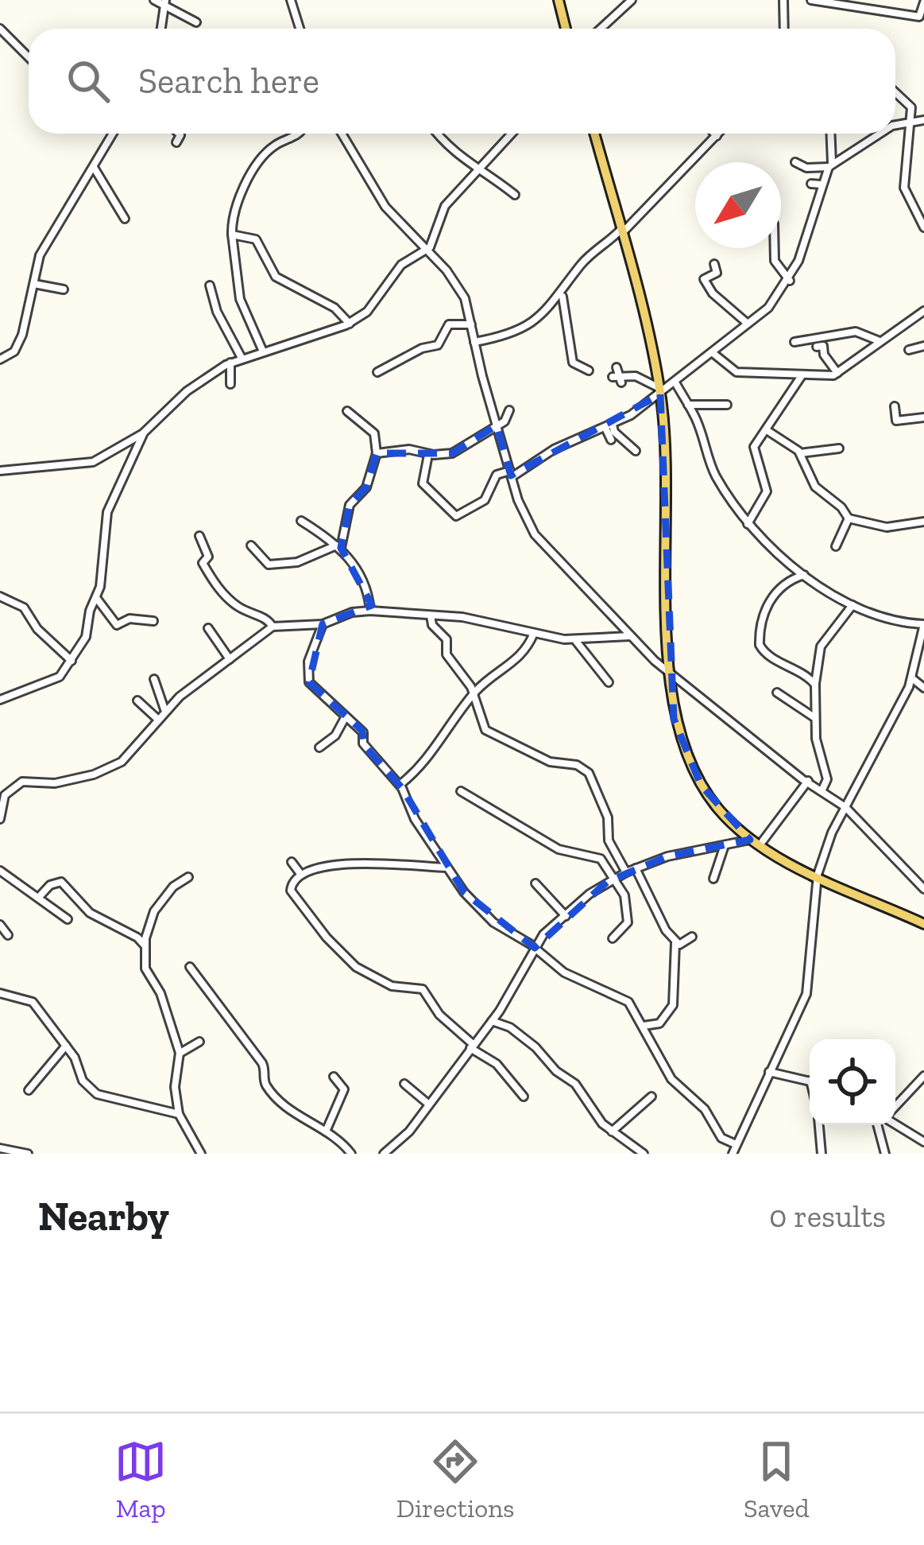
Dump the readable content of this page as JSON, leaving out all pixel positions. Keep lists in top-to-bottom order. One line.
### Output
{"north":"bottom left","page":{"search":"Search here","heading":["Nearby","0 results"],"nav":["Map","Directions","Saved"]}}
